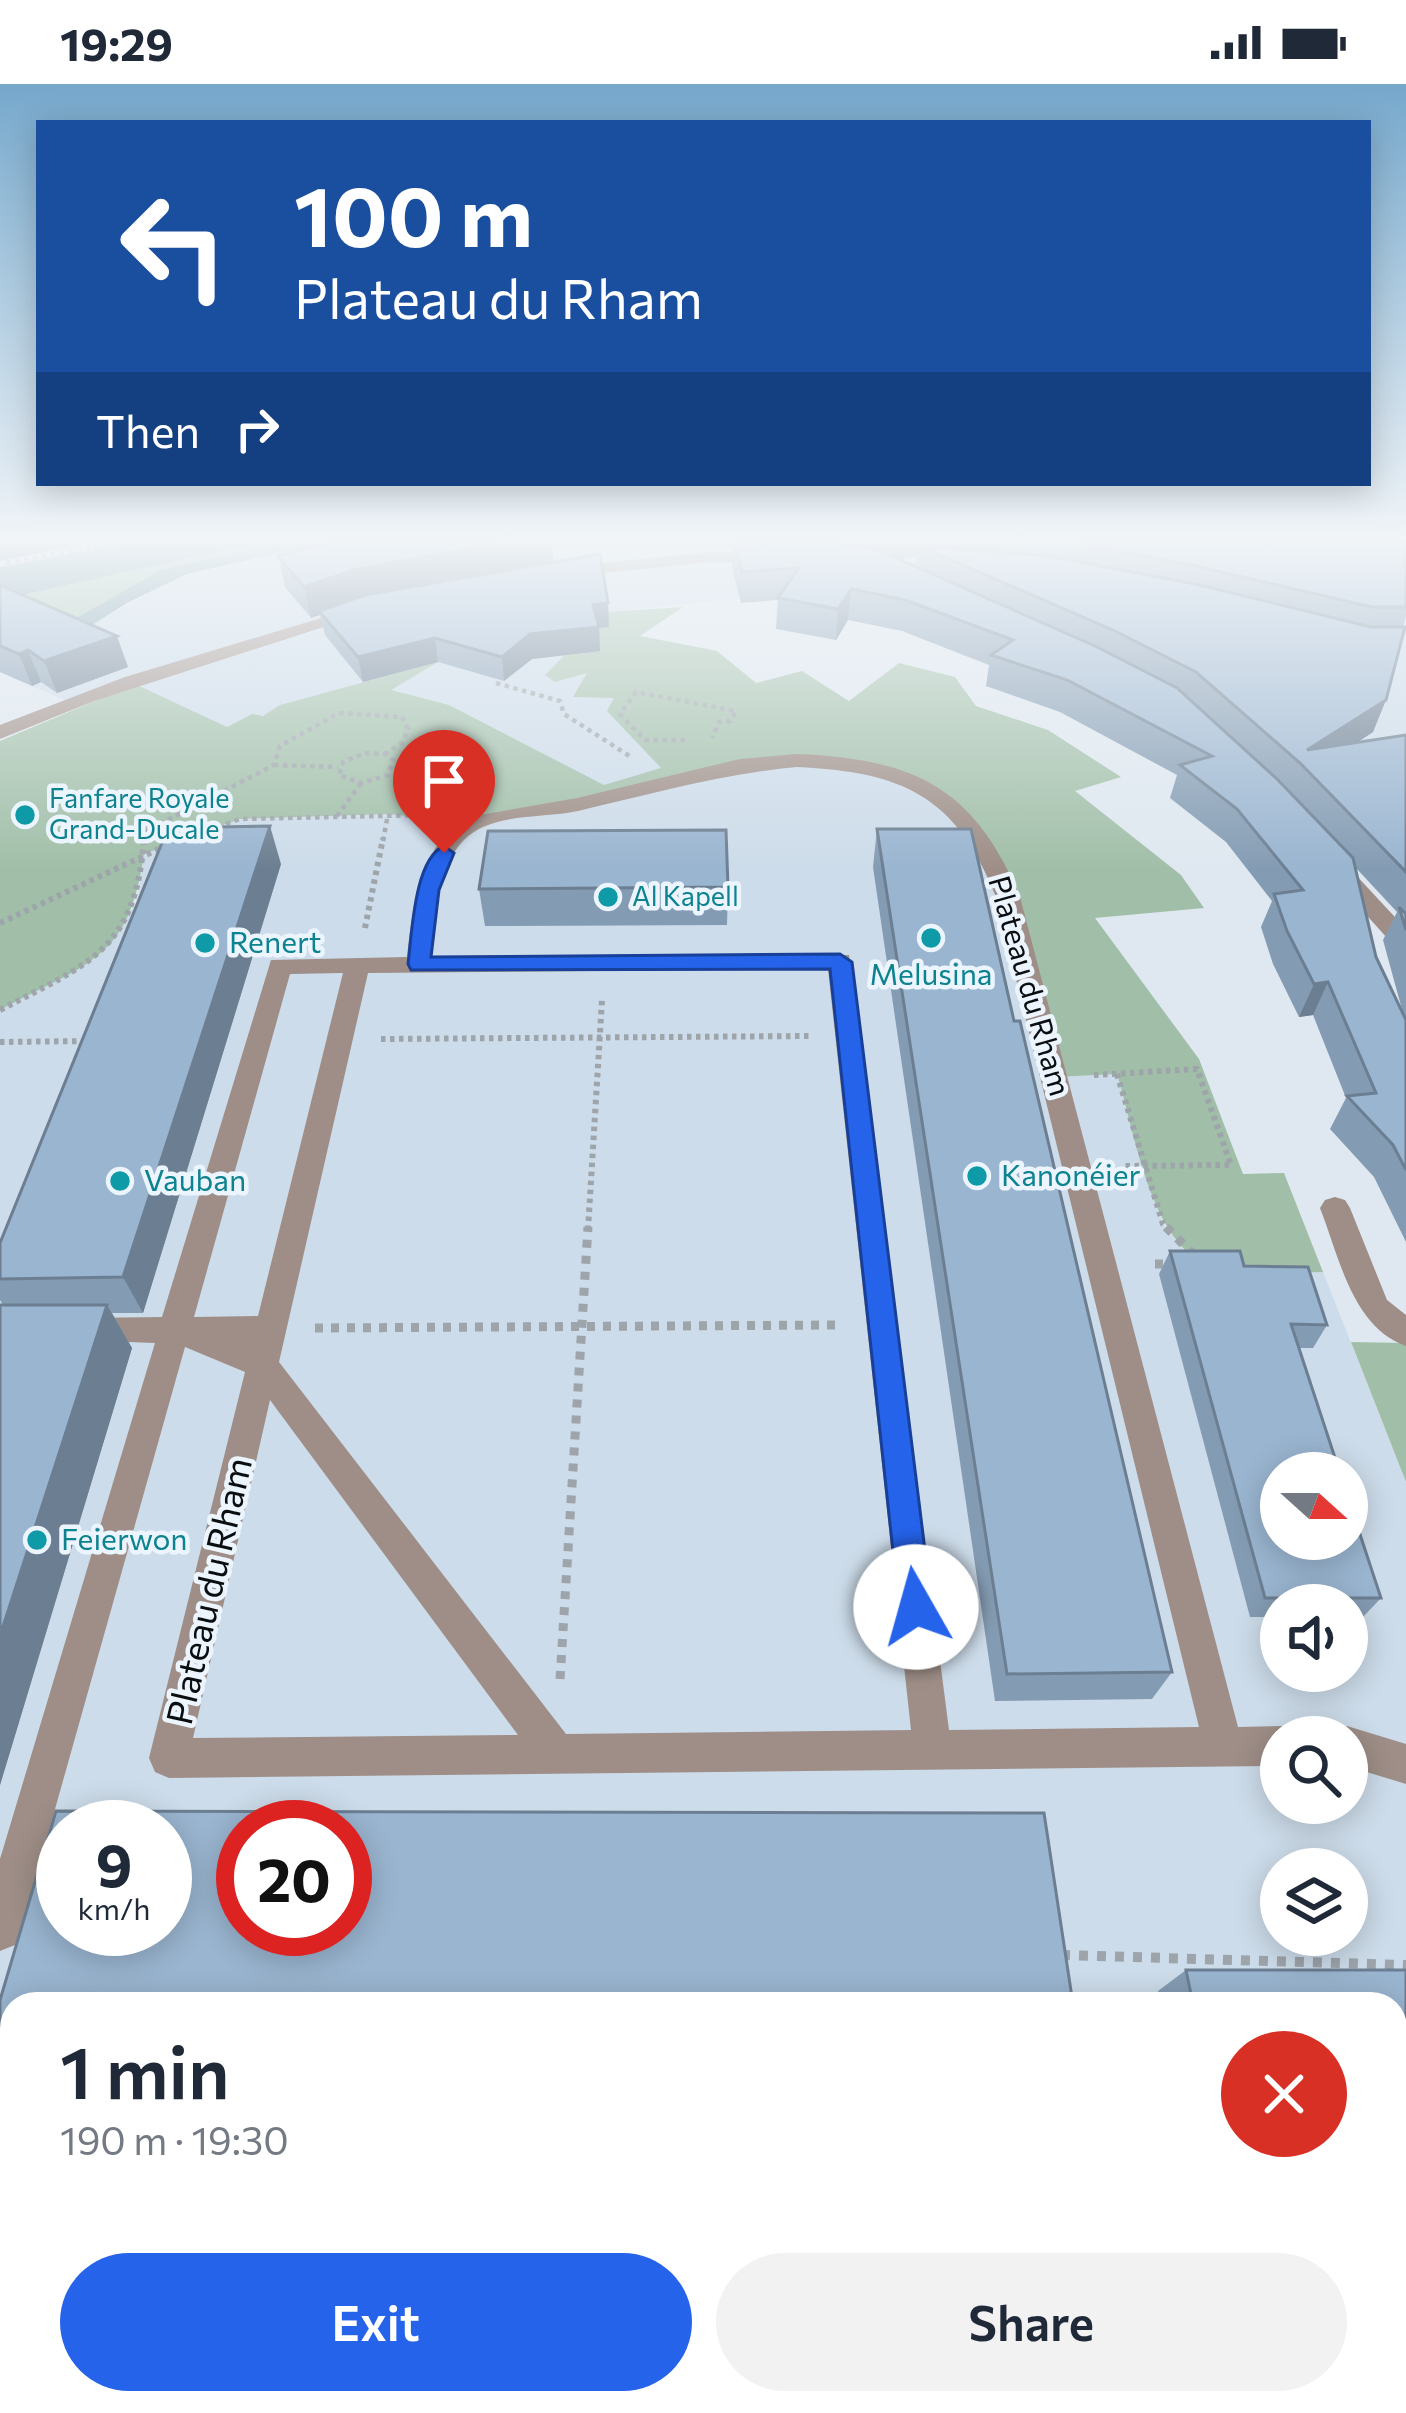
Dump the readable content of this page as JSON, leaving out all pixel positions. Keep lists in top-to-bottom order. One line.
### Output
{"streets":{"street":["Plateau du Rham"]},"places":["Fanfare Royale Grand-Ducale","Al Kapell","Melusina","Renert","Kanonéier","Vauban","Feierwon"],"north":"right","page":{"status":"19:29","turn":["100 m","Plateau du Rham"],"then":"Then","speed":"9 km/h","limit":"20","heading":["1 min","190 m · 19:30"],"buttons":["Exit","Share"]}}
